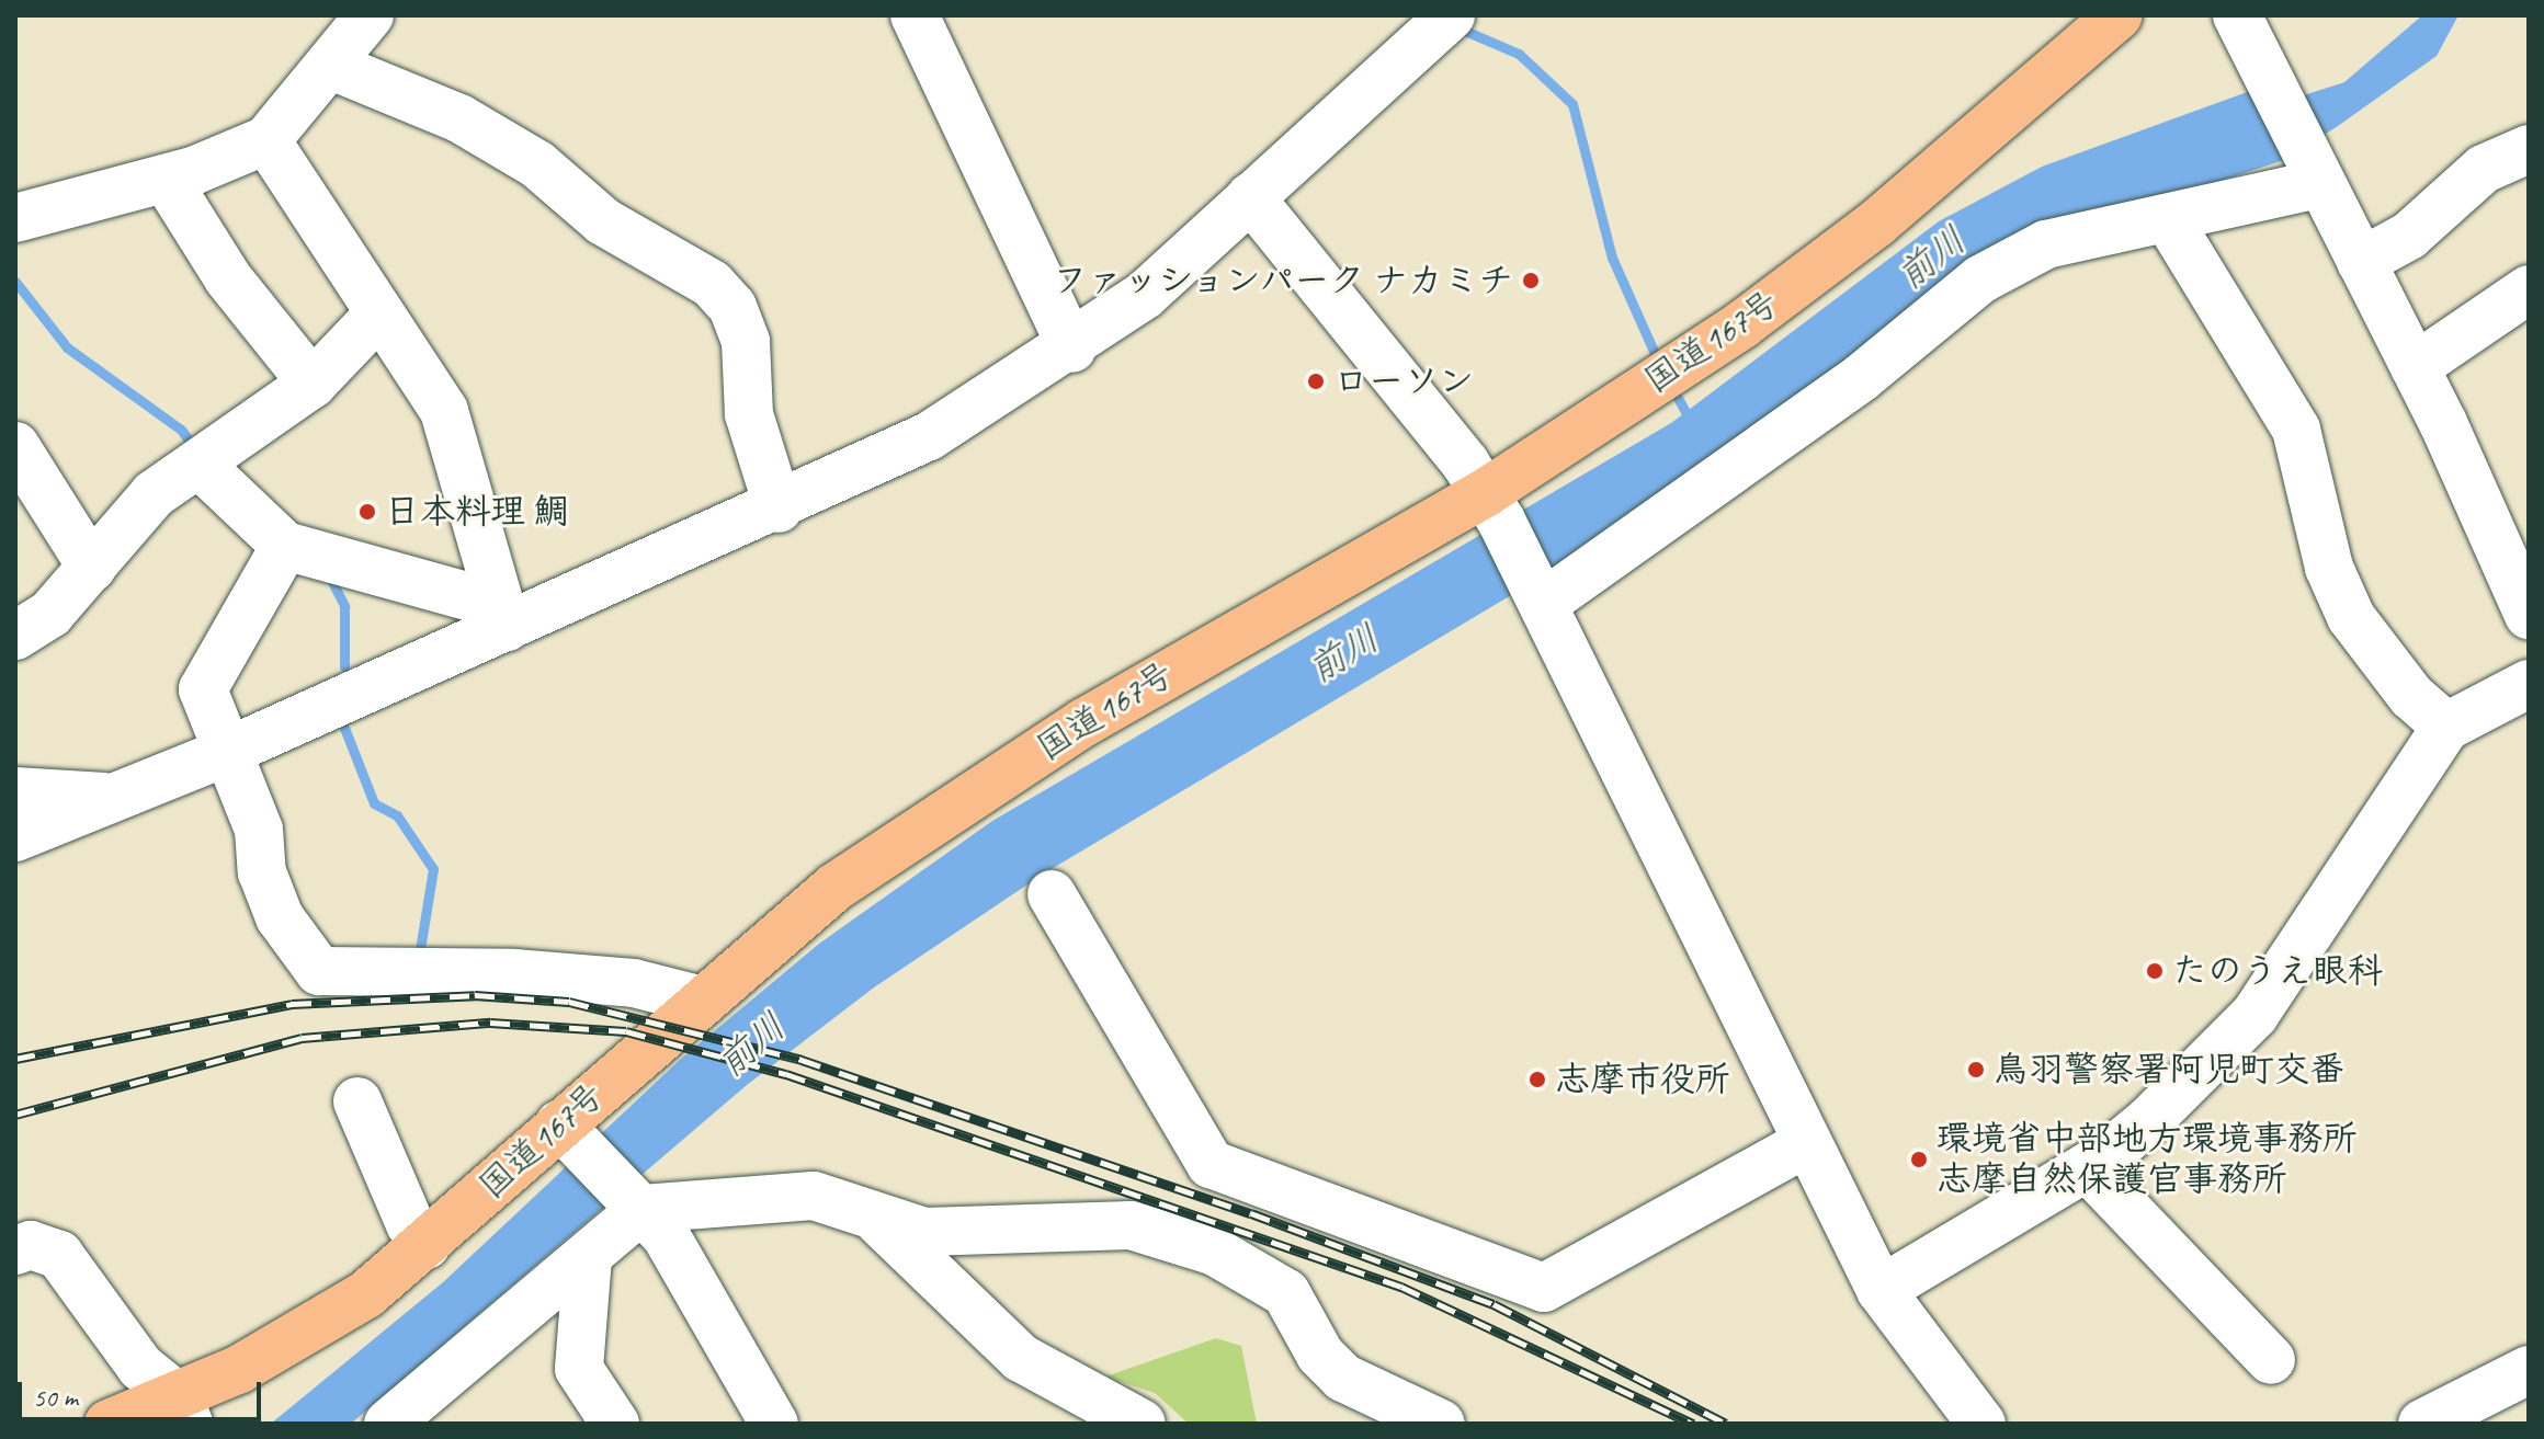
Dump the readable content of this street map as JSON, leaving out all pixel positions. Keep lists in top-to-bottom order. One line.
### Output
{"streets":{"highway":["国道167号"]},"water":["前川"],"places":["ファッションパーク ナカミチ","ローソン","日本料理 鯛","たのうえ眼科","鳥羽警察署阿児町交番","志摩市役所","環境省中部地方環境事務所 志摩自然保護官事務所"],"scale_bar":"50 m"}
